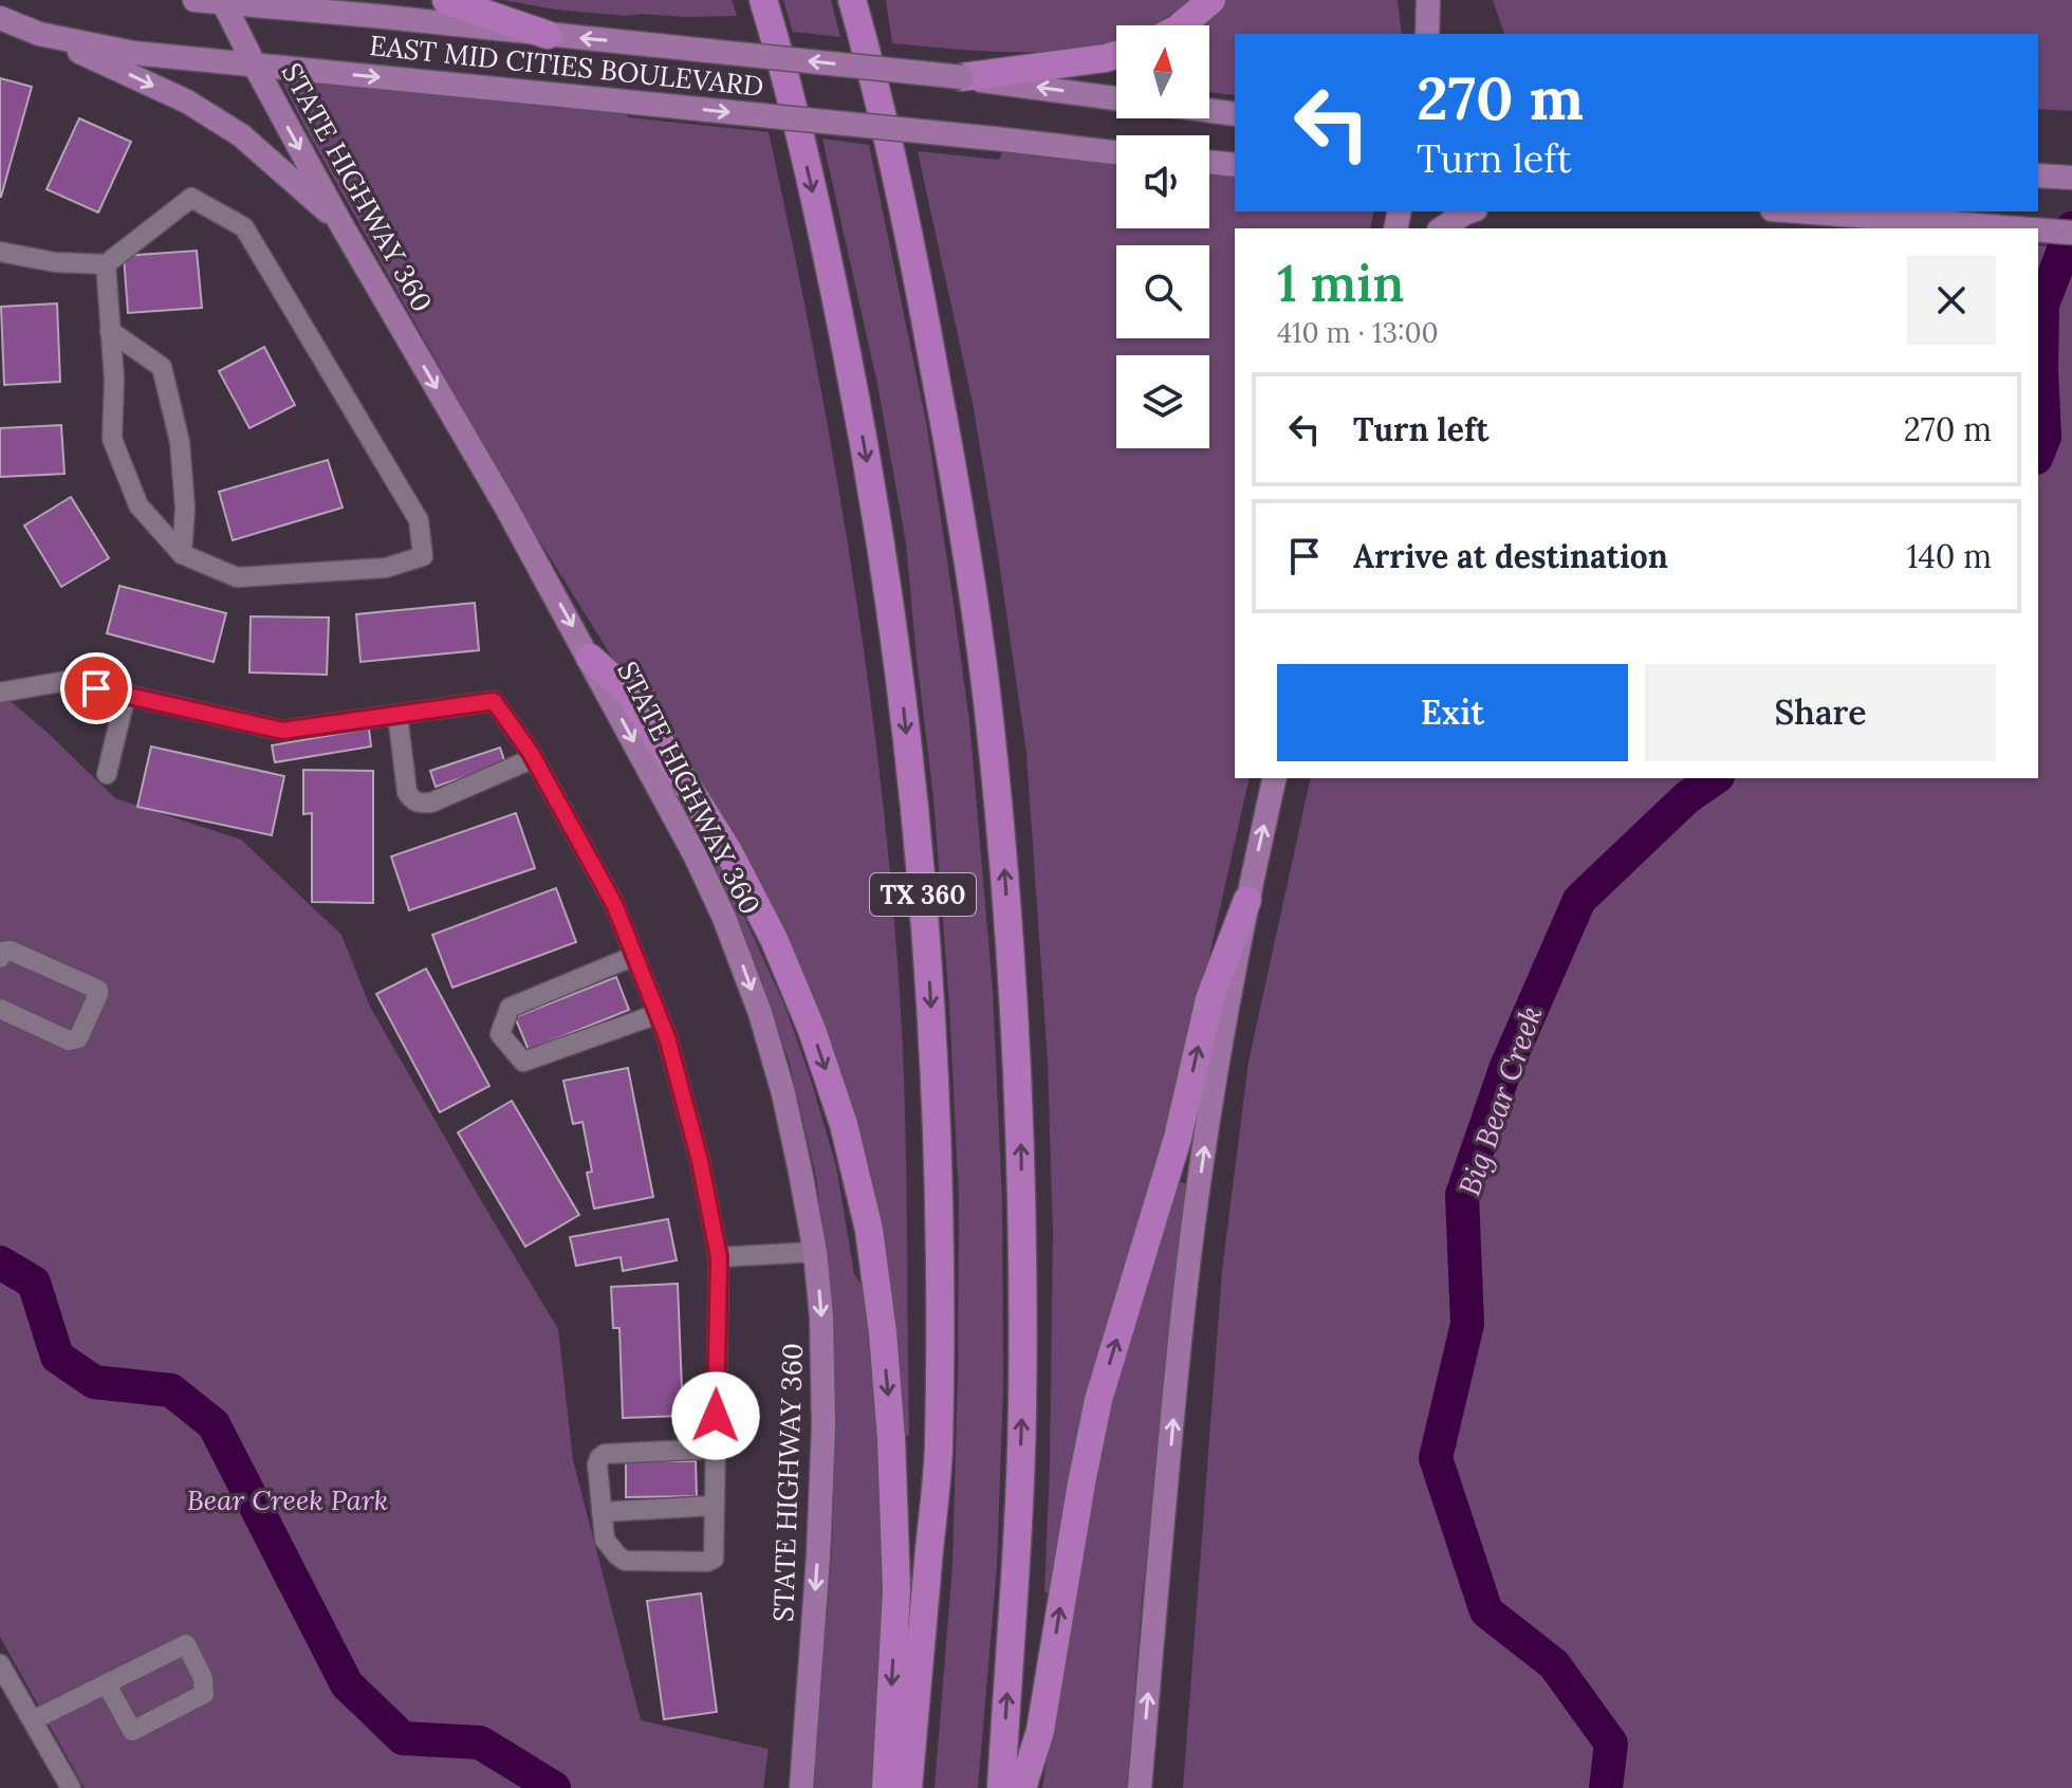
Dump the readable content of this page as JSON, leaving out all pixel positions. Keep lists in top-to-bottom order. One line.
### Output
{"streets":{"highway":["TX 360"],"main road":["EAST MID CITIES BOULEVARD","STATE HIGHWAY 360"]},"crossings":[["EAST MID CITIES BOULEVARD","STATE HIGHWAY 360"]],"one_way":["STATE HIGHWAY 360"],"water":["Big Bear Creek"],"parks":["Bear Creek Park"],"north":"top","page":{"turn":["270 m","Turn left"],"heading":["1 min","410 m · 13:00"],"list":[{"name":"Turn left","value":"270 m"},{"name":"Arrive at destination","value":"140 m"}],"buttons":["Exit","Share"]}}
